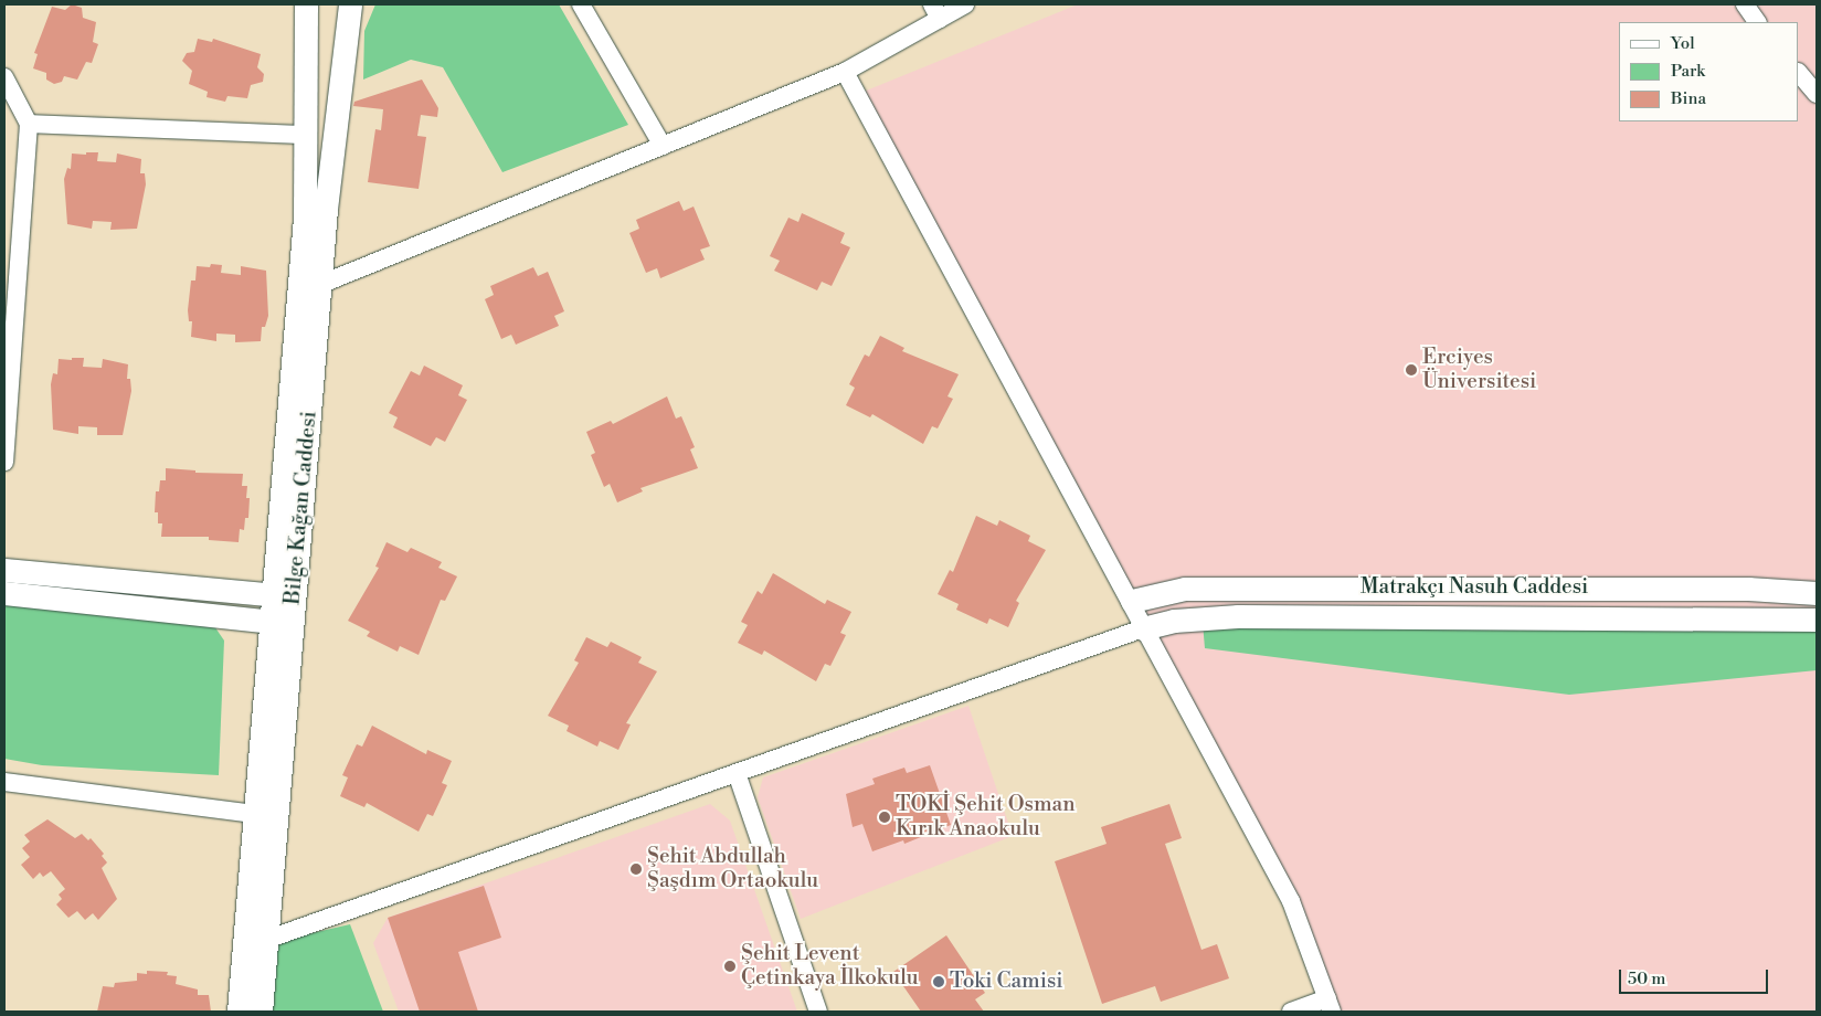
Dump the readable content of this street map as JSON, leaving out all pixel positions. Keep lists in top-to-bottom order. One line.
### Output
{"streets":{"street":["Bilge Kağan Caddesi","Matrakçı Nasuh Caddesi"]},"places":["Erciyes Üniversitesi","TOKİ Şehit Osman Kırık Anaokulu","Şehit Abdullah Şaşdım Ortaokulu","Şehit Levent Çetinkaya İlkokulu","Toki Camisi"],"legend":["Yol","Park","Bina"],"scale_bar":"50 m"}
